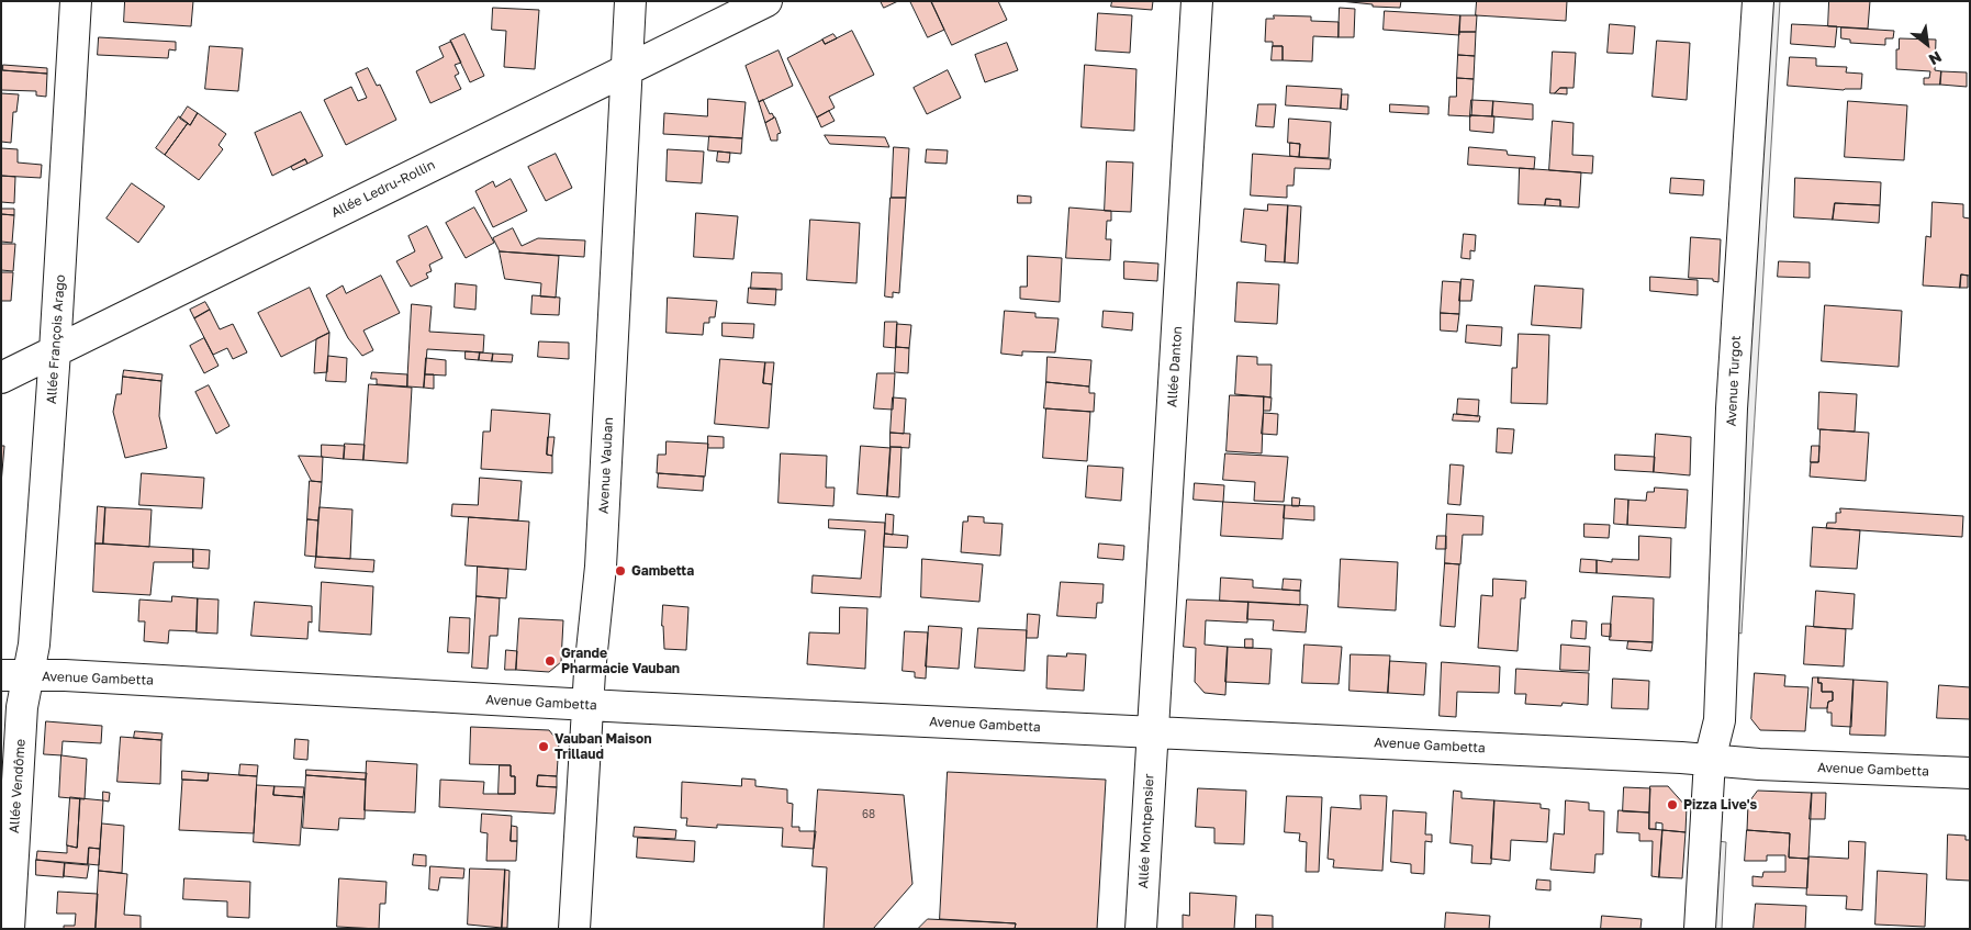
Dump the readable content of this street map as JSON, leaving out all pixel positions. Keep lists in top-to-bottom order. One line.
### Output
{"streets":{"street":["Allée Ledru-Rollin","Allée François Arago","Allée Danton","Avenue Turgot","Avenue Vauban","Avenue Gambetta","Allée Vendôme","Allée Montpensier"]},"crossings":[["Allée Ledru-Rollin","Allée François Arago"],["Allée Ledru-Rollin","Avenue Vauban"],["Allée François Arago","Avenue Gambetta"],["Allée François Arago","Allée Vendôme"],["Allée Danton","Avenue Gambetta"],["Allée Danton","Allée Montpensier"],["Avenue Turgot","Avenue Gambetta"],["Avenue Vauban","Avenue Gambetta"],["Avenue Gambetta","Allée Vendôme"],["Avenue Gambetta","Allée Montpensier"]],"places":["Gambetta","Grande Pharmacie Vauban","Vauban Maison Trillaud","Pizza Live's"],"house_numbers":["68"],"north":"bottom right"}
